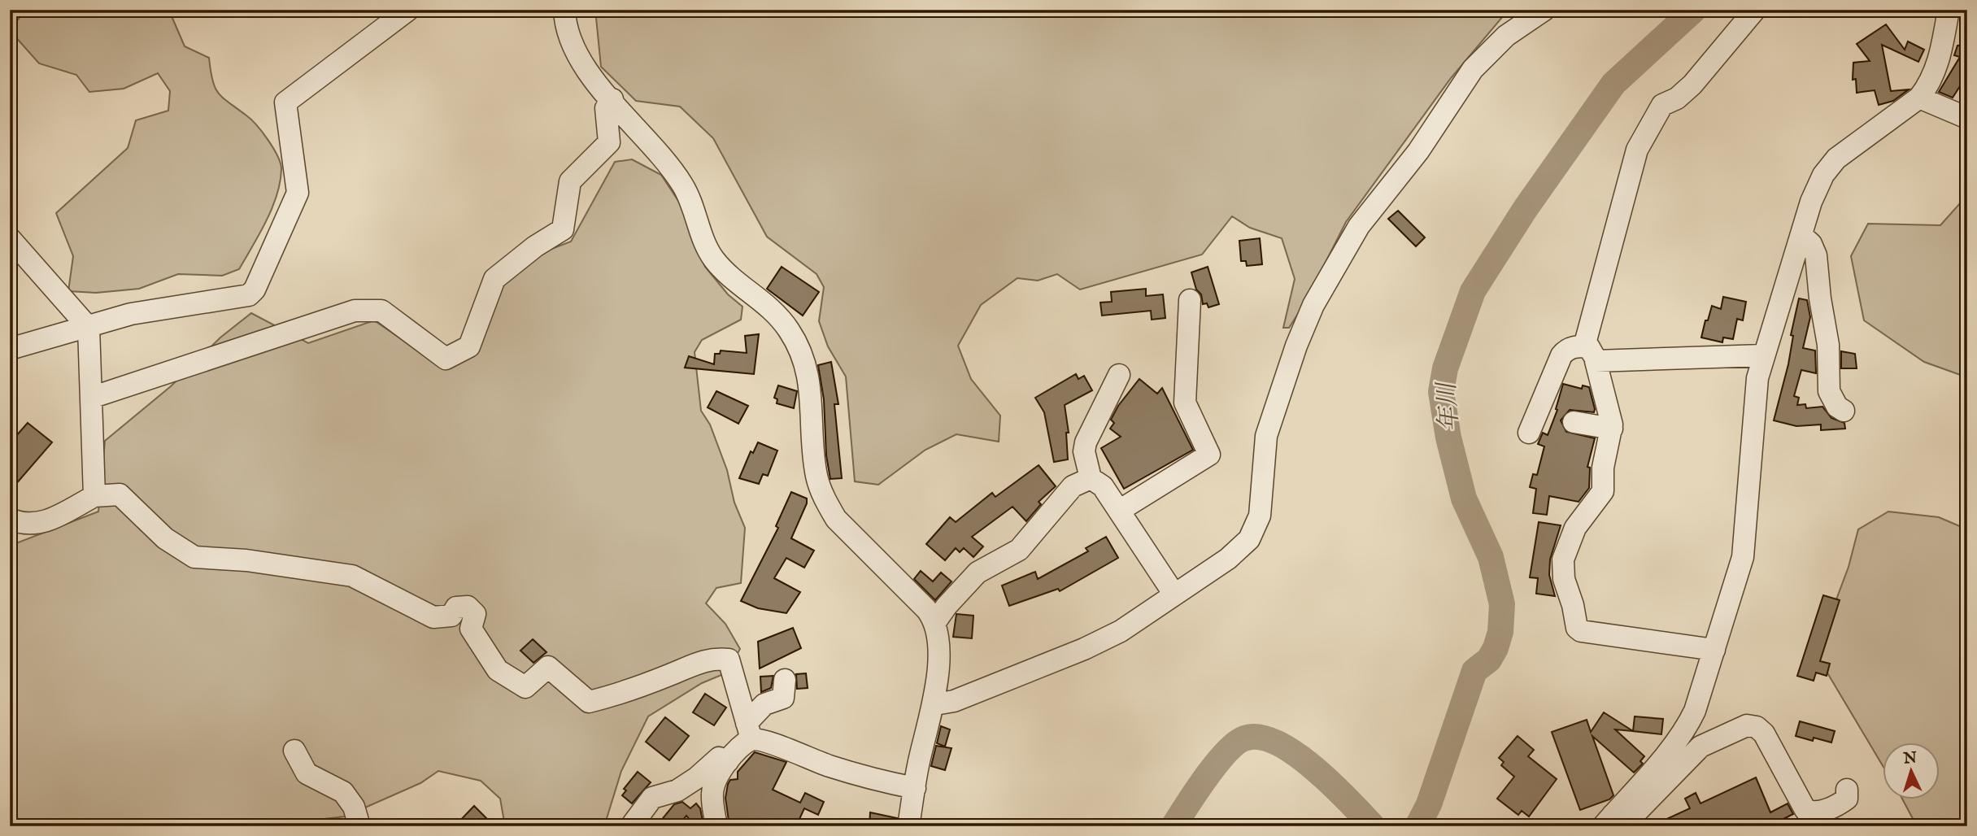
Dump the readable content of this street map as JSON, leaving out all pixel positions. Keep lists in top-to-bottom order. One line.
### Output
{"water":["年川"],"north":"top"}
